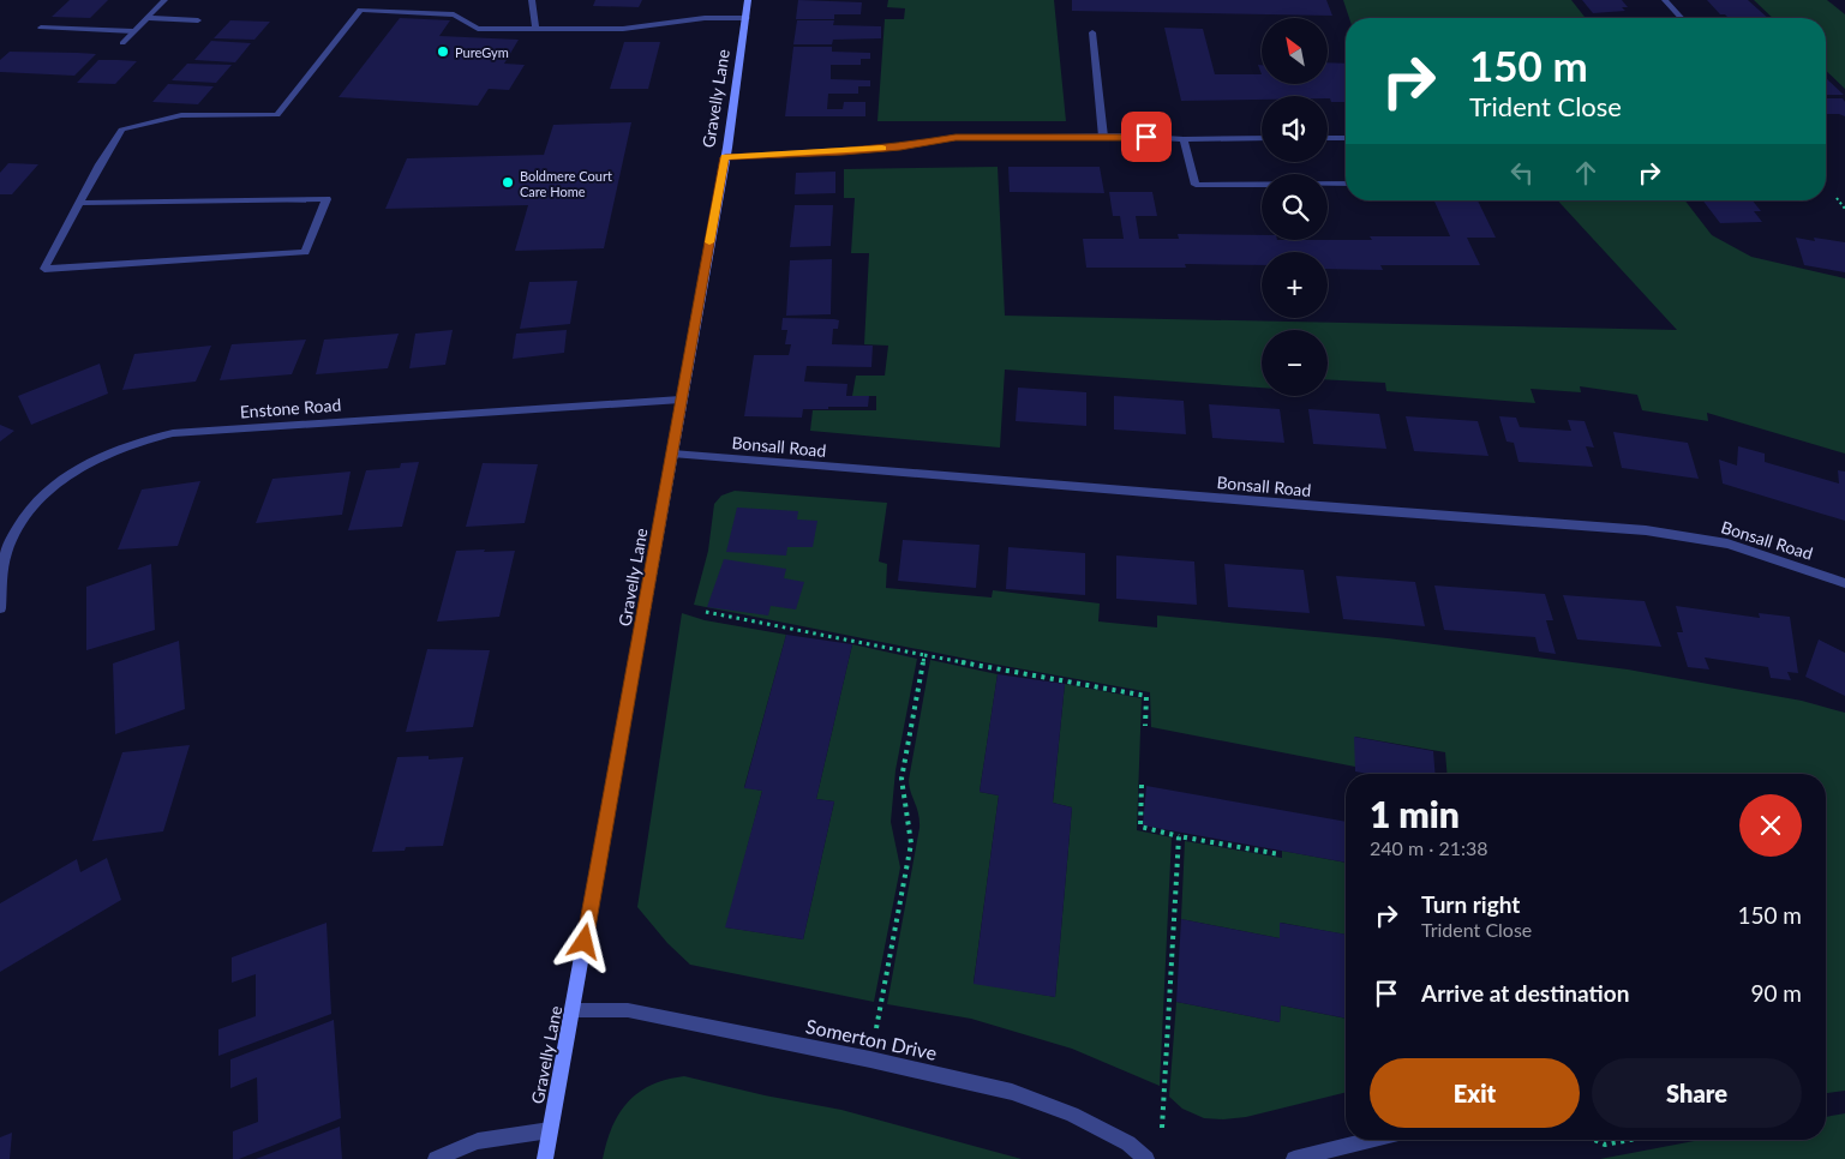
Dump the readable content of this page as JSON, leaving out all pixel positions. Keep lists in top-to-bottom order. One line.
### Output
{"streets":{"main road":["Gravelly Lane"],"street":["Enstone Road","Bonsall Road","Somerton Drive"]},"crossings":[["Gravelly Lane","Enstone Road"],["Gravelly Lane","Bonsall Road"],["Gravelly Lane","Somerton Drive"]],"places":["PureGym","Boldmere Court Care Home"],"north":"top left","page":{"map_buttons":["+","−"],"turn":["150 m","Trident Close"],"heading":["1 min","240 m · 21:38"],"list":[{"name":"Turn right","note":"Trident Close","value":"150 m"},{"name":"Arrive at destination","value":"90 m"}],"buttons":["Exit","Share"]}}
